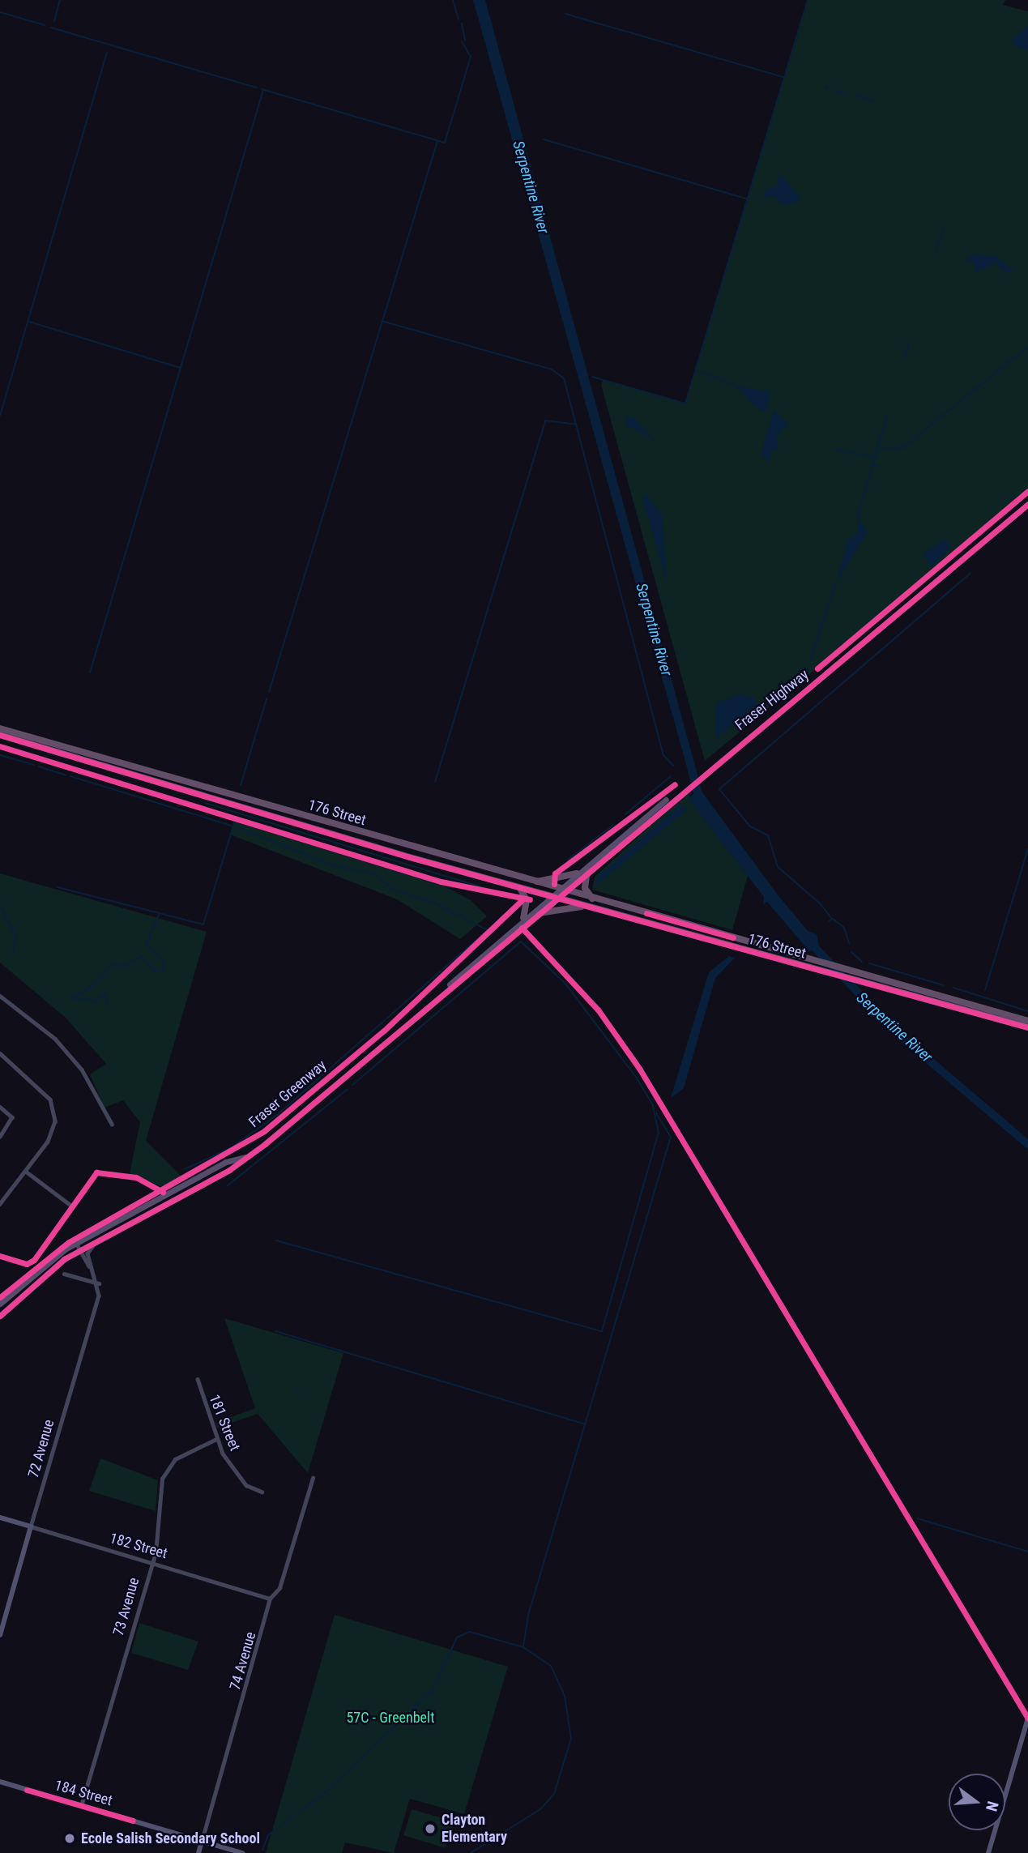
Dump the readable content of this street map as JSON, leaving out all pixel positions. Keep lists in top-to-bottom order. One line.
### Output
{"streets":{"highway":["176 Street"],"main road":["Fraser Highway","72 Avenue","182 Street","74 Avenue","184 Street"],"street":["181 Street","73 Avenue"],"cycle path":["Fraser Greenway"]},"crossings":[["Fraser Highway","176 Street"],["181 Street","73 Avenue"],["72 Avenue","182 Street"],["182 Street","73 Avenue"],["182 Street","74 Avenue"],["73 Avenue","184 Street"],["74 Avenue","184 Street"]],"water":["Serpentine River"],"parks":["57C - Greenbelt"],"places":["Clayton Elementary","Ecole Salish Secondary School"],"north":"right"}
